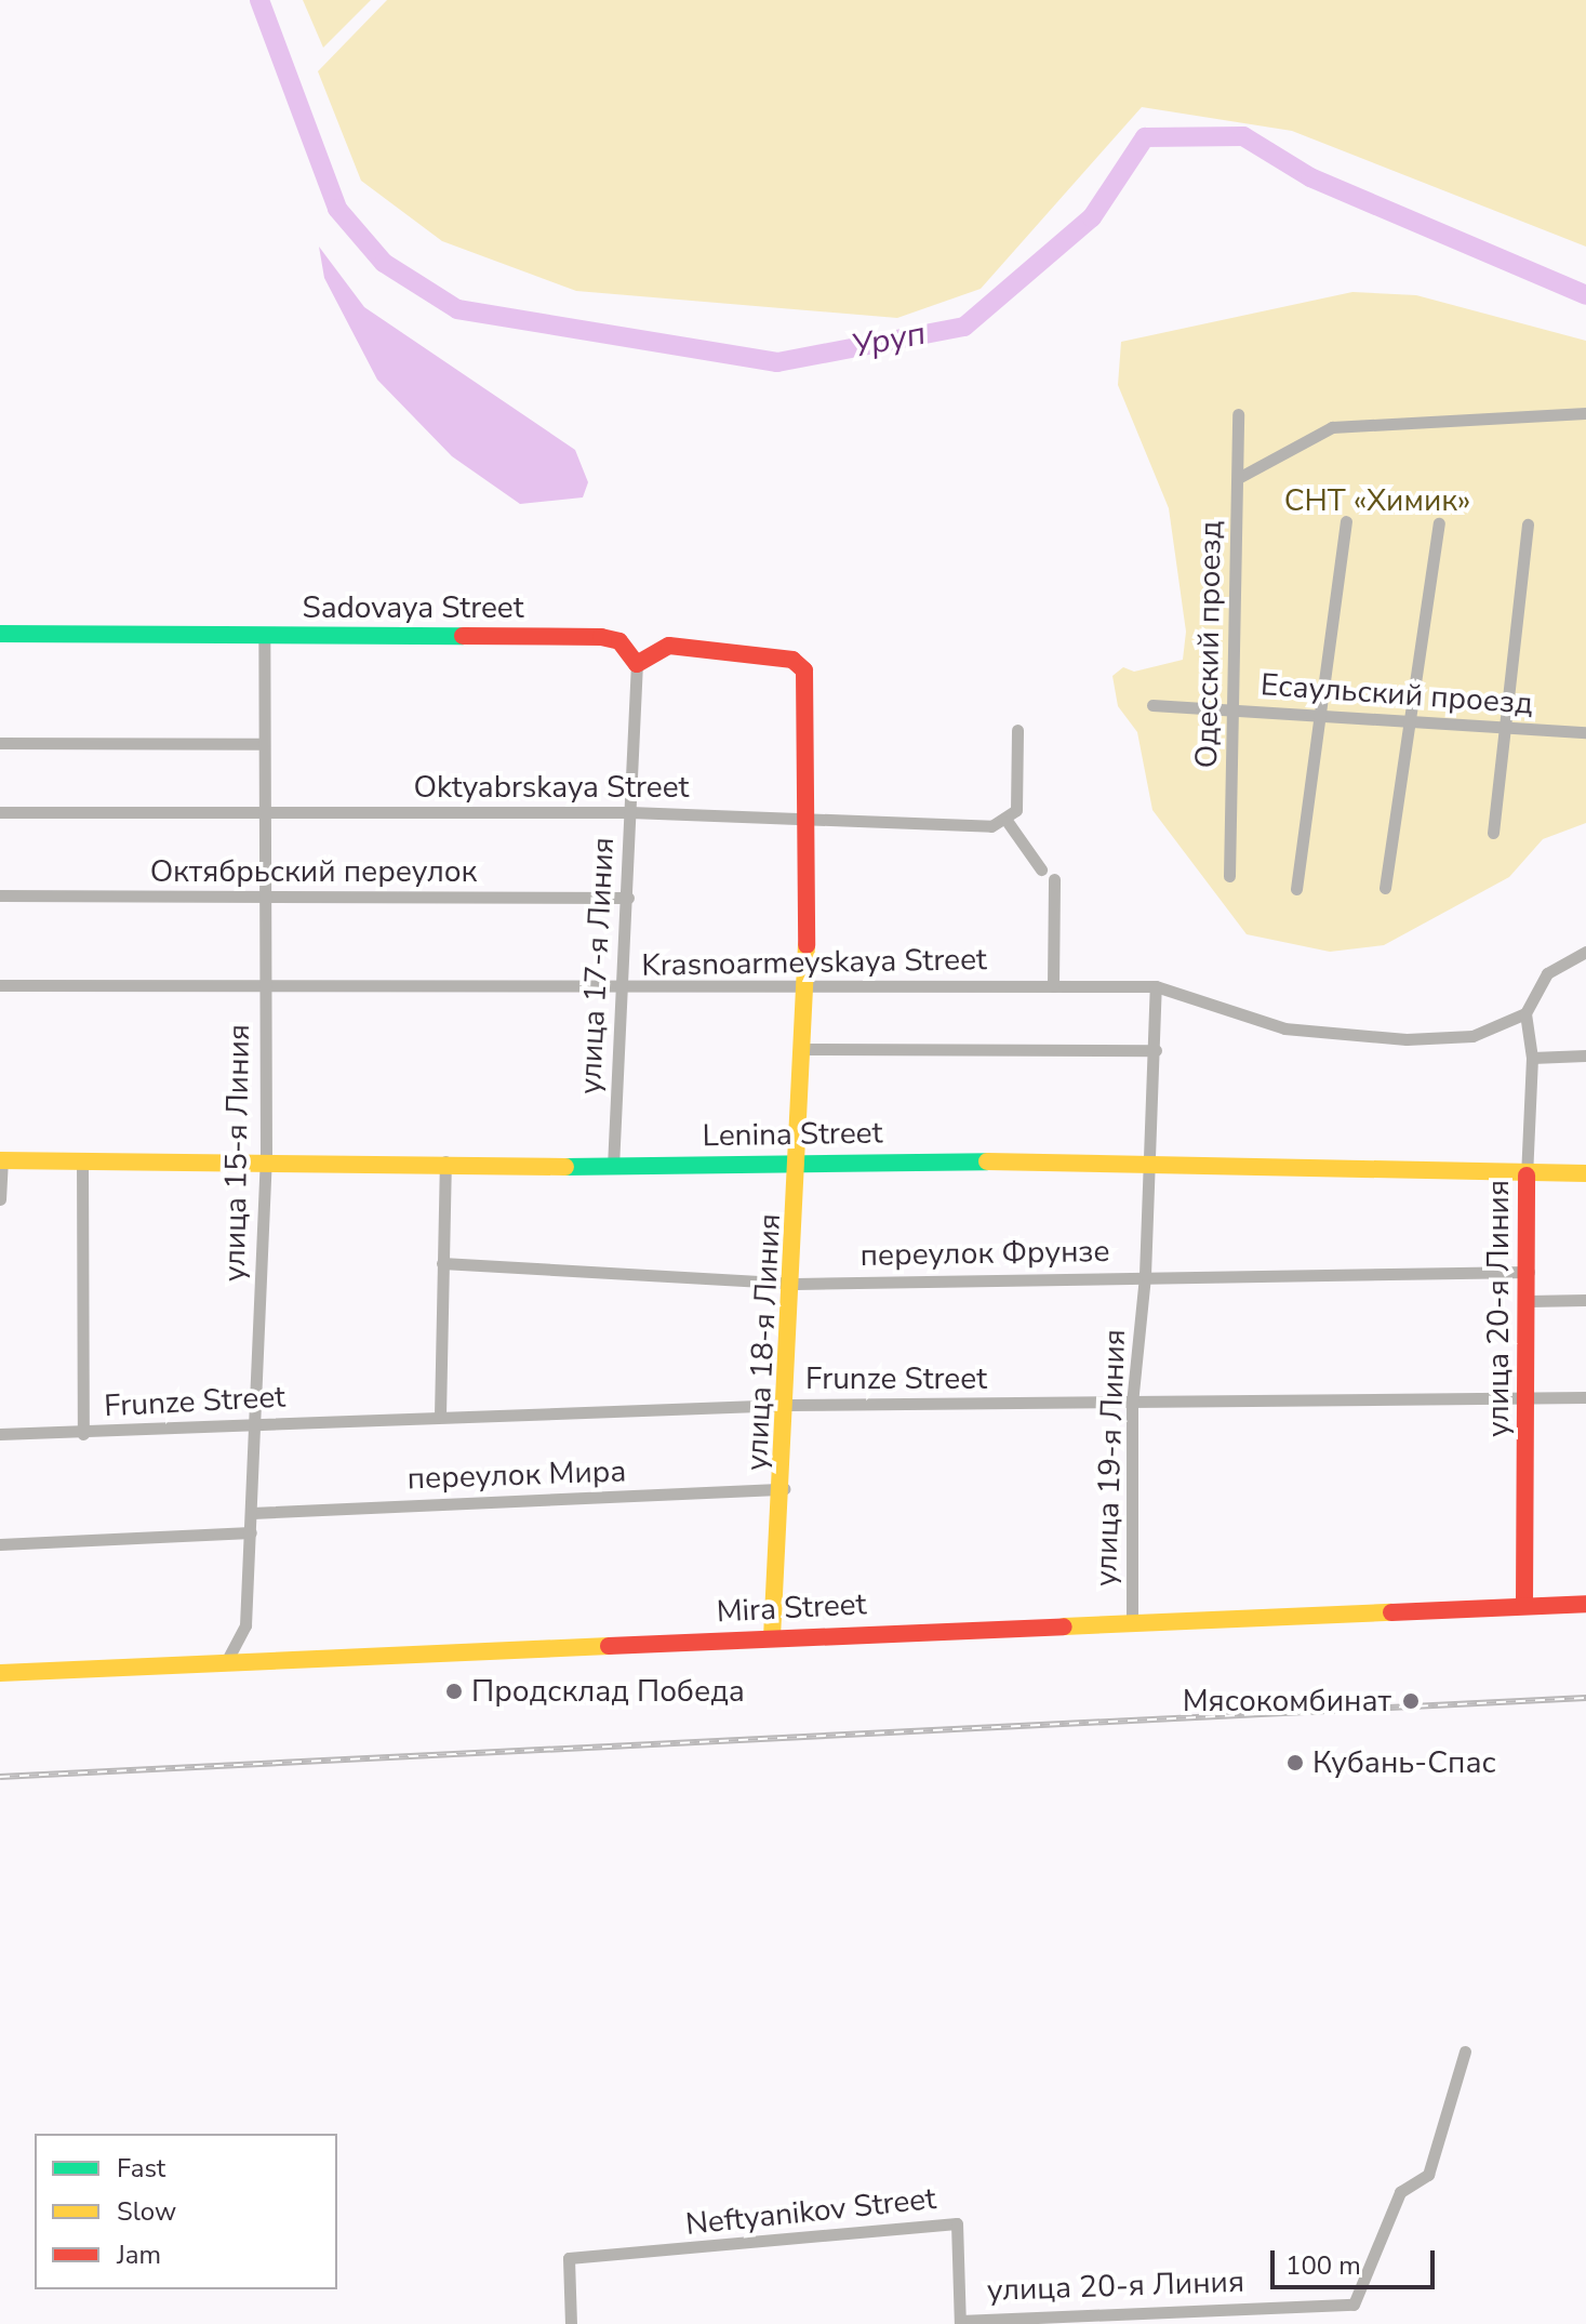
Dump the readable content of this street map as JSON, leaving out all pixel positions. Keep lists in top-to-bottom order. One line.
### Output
{"streets":{"main road":["Sadovaya Street","Lenina Street","улица 20-я Линия","улица 18-я Линия","Mira Street"],"street":["Одесский проезд","Есаульский проезд","Oktyabrskaya Street","Октябрьский переулок","Krasnoarmeyskaya Street","улица 17-я Линия","улица 15-я Линия","переулок Фрунзе","Frunze Street","улица 19-я Линия","переулок Мира","Neftyanikov Street"]},"crossings":[["Sadovaya Street","улица 17-я Линия"],["Sadovaya Street","улица 15-я Линия"],["Sadovaya Street","улица 18-я Линия"],["Одесский проезд","Есаульский проезд"],["Oktyabrskaya Street","улица 17-я Линия"],["Oktyabrskaya Street","улица 15-я Линия"],["Oktyabrskaya Street","улица 18-я Линия"],["Октябрьский переулок","улица 17-я Линия"],["Октябрьский переулок","улица 15-я Линия"],["Krasnoarmeyskaya Street","улица 17-я Линия"],["Krasnoarmeyskaya Street","улица 15-я Линия"],["Krasnoarmeyskaya Street","улица 20-я Линия"],["Krasnoarmeyskaya Street","улица 18-я Линия"],["Krasnoarmeyskaya Street","улица 19-я Линия"],["улица 17-я Линия","Lenina Street"],["улица 17-я Линия","улица 18-я Линия"],["Lenina Street","улица 15-я Линия"],["Lenina Street","улица 20-я Линия"],["Lenina Street","улица 18-я Линия"],["Lenina Street","улица 19-я Линия"],["улица 15-я Линия","Frunze Street"],["улица 15-я Линия","переулок Мира"],["улица 15-я Линия","Mira Street"],["переулок Фрунзе","улица 20-я Линия"],["переулок Фрунзе","улица 18-я Линия"],["переулок Фрунзе","улица 19-я Линия"],["улица 20-я Линия","Frunze Street"],["улица 20-я Линия","Mira Street"],["улица 20-я Линия","Neftyanikov Street"],["улица 18-я Линия","Frunze Street"],["улица 18-я Линия","переулок Мира"],["улица 18-я Линия","Mira Street"],["Frunze Street","улица 19-я Линия"],["улица 19-я Линия","Mira Street"]],"water":["Уруп"],"parks":["СНТ «Химик»"],"places":["Продсклад Победа","Мясокомбинат","Кубань-Спас"],"legend":["Fast","Slow","Jam"],"scale_bar":"100 m"}
